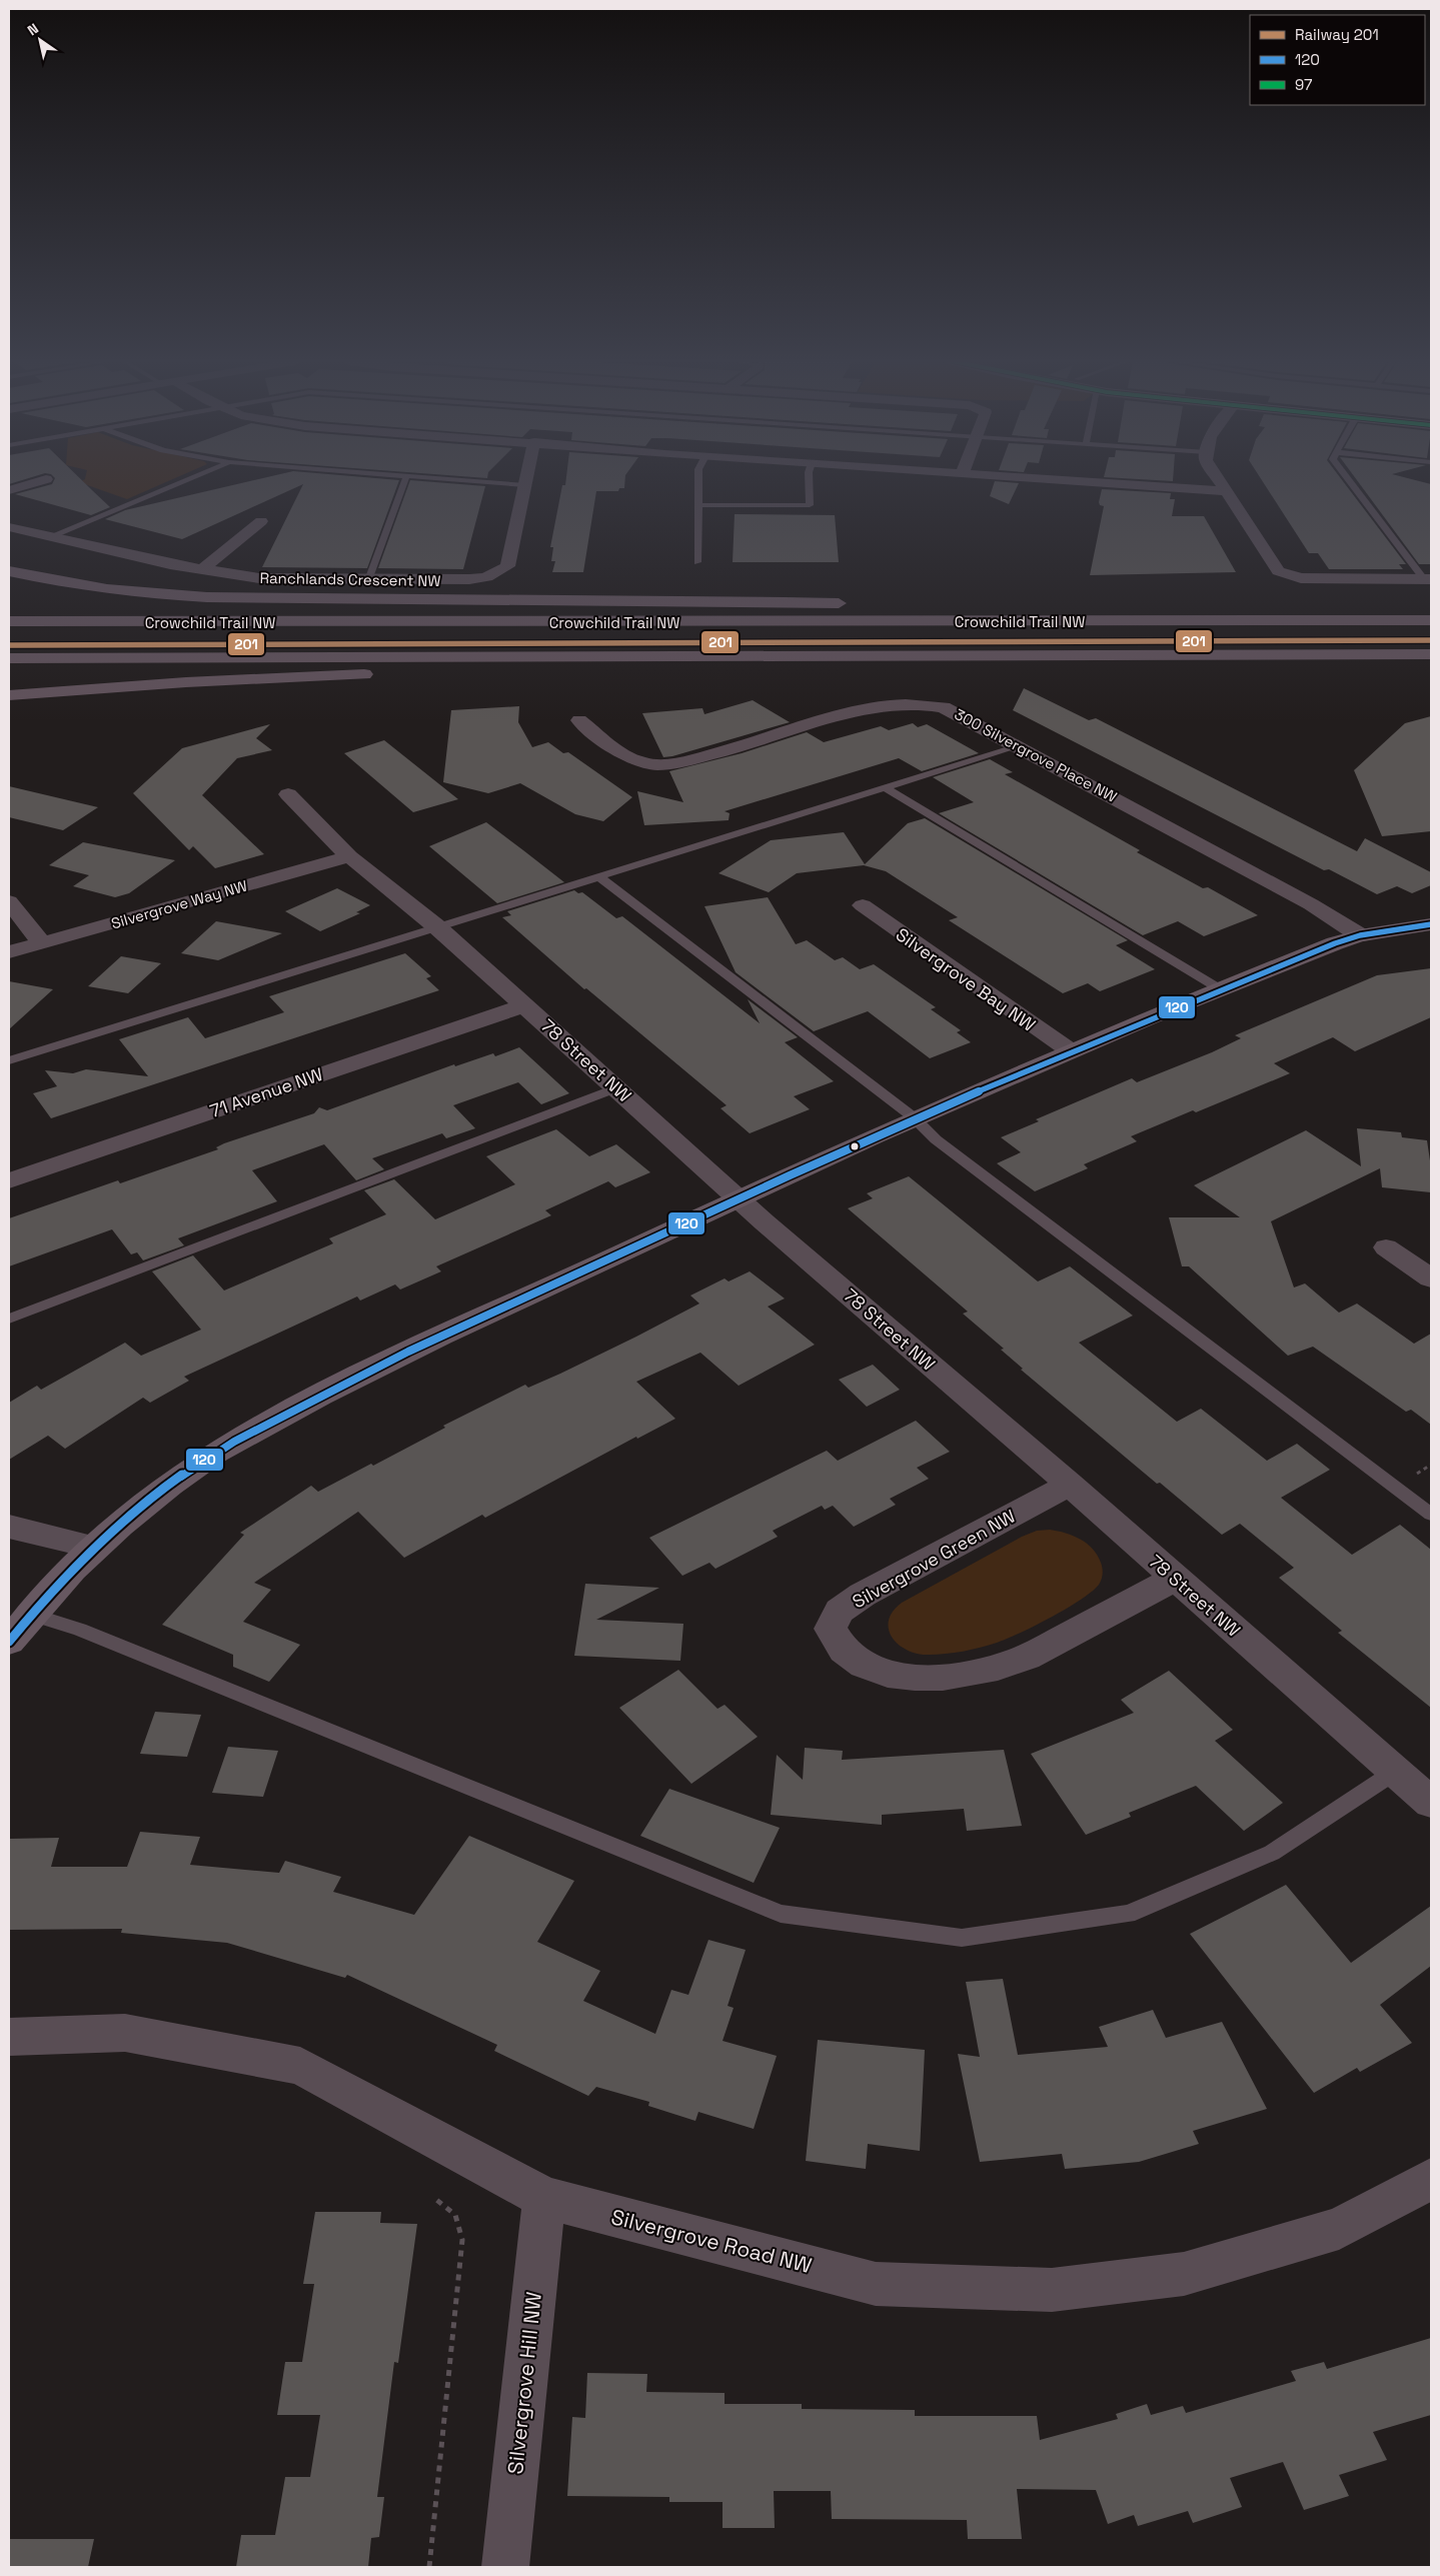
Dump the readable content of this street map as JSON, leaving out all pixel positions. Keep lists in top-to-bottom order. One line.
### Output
{"streets":{"highway":["Crowchild Trail NW"],"street":["Ranchlands Crescent NW","300 Silvergrove Place NW","Silvergrove Way NW","Silvergrove Bay NW","78 Street NW","71 Avenue NW","Silvergrove Green NW","Silvergrove Road NW","Silvergrove Hill NW"]},"crossings":[["Silvergrove Way NW","78 Street NW"],["78 Street NW","71 Avenue NW"],["78 Street NW","Silvergrove Green NW"],["Silvergrove Road NW","Silvergrove Hill NW"]],"lines":["rail line 201","transit line 120"],"legend":["Railway 201","120","97"],"north":"top left"}
